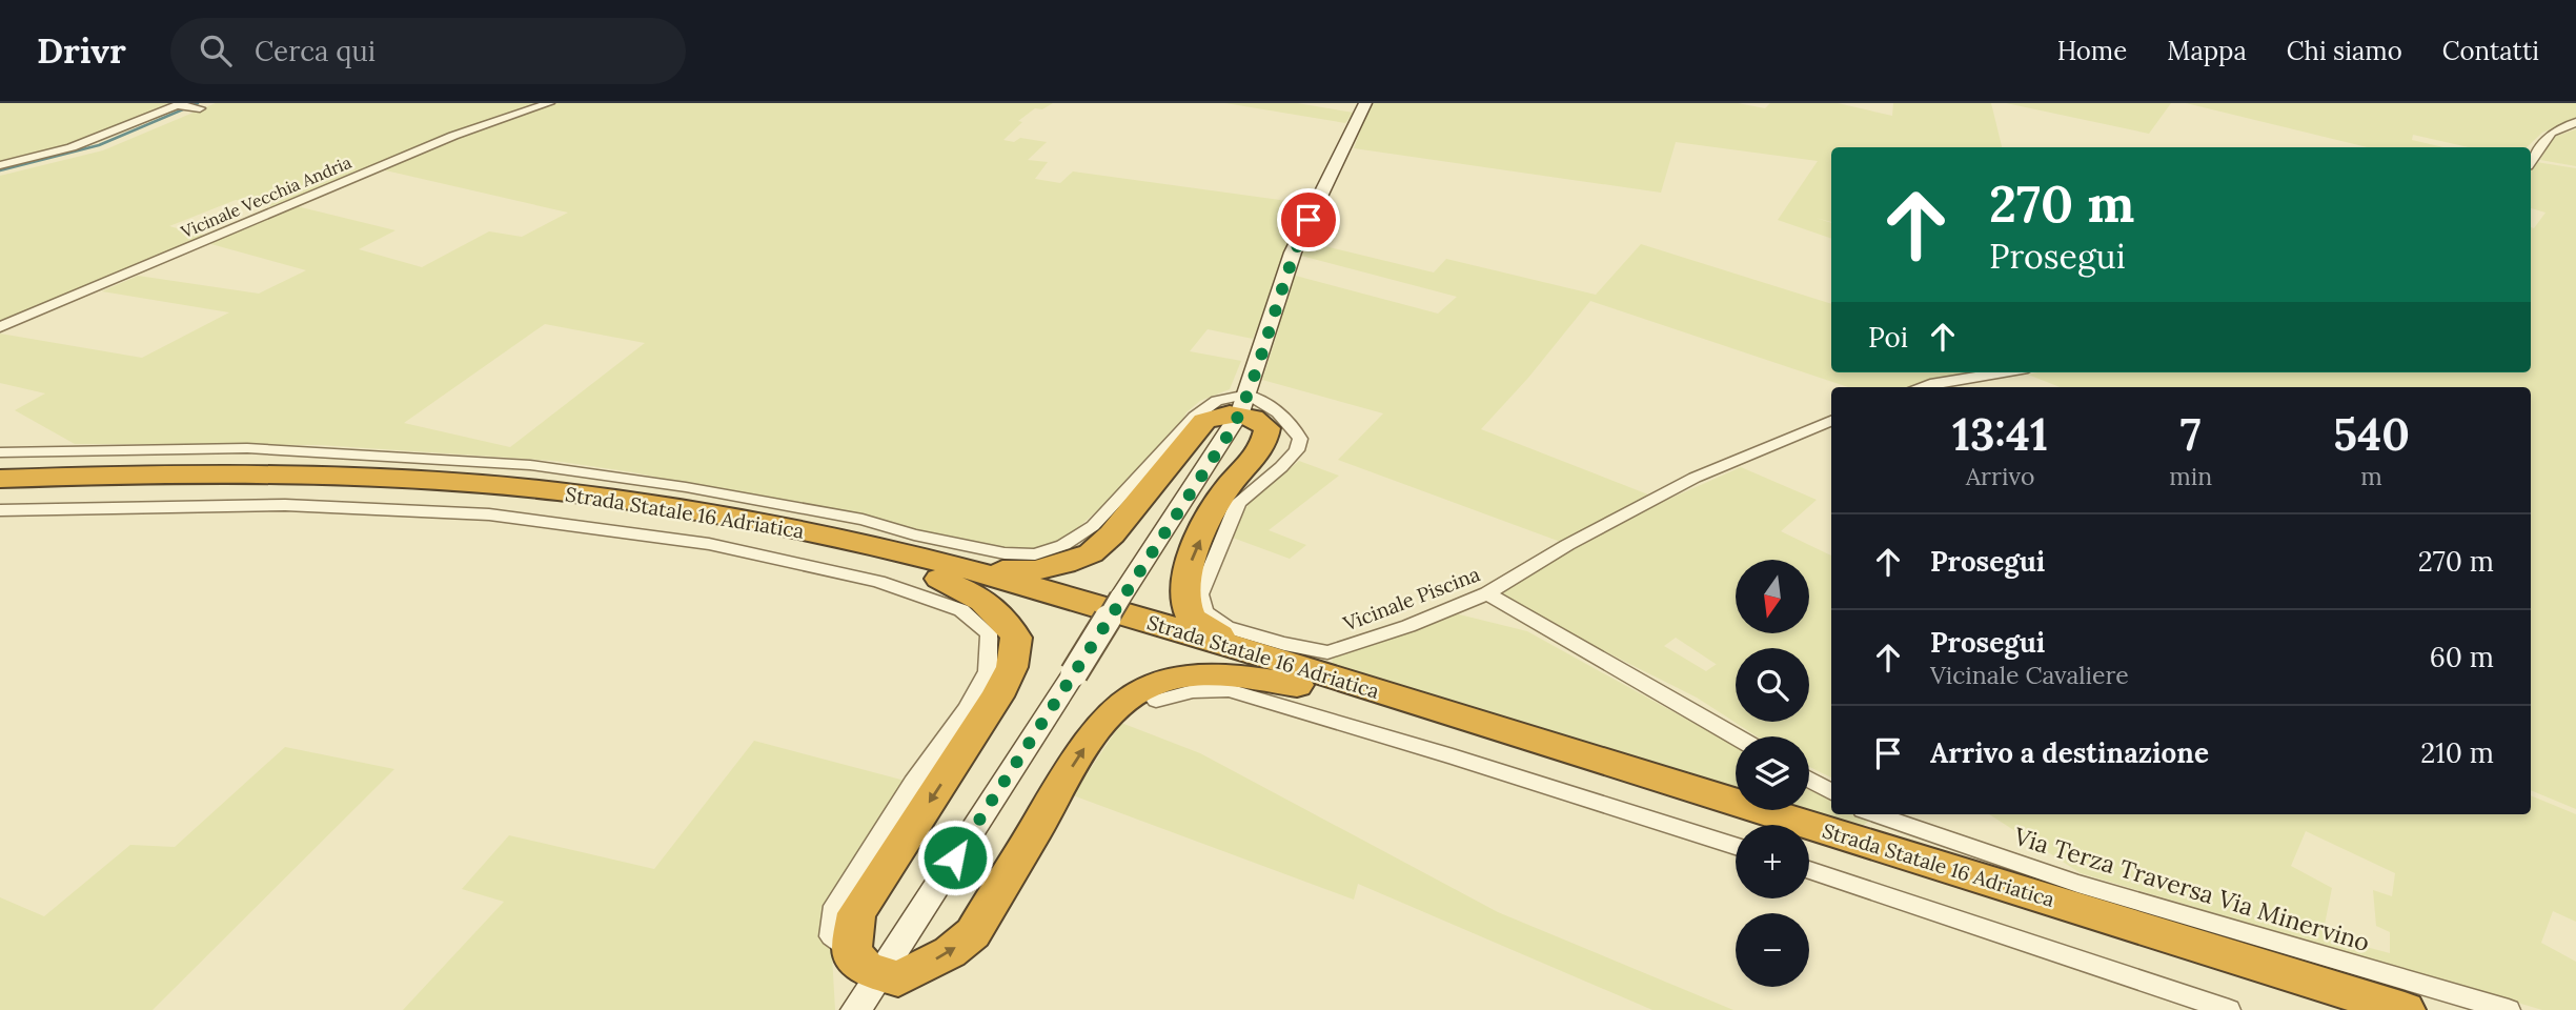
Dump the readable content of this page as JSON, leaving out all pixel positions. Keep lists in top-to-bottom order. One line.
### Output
{"streets":{"highway":["Strada Statale 16 Adriatica"],"street":["Vicinale Vecchia Andria","Vicinale Piscina","Via Terza Traversa Via Minervino"]},"north":"bottom","page":{"header":"Drivr","search":"Cerca qui","nav":["Home","Mappa","Chi siamo","Contatti"],"turn":["270 m","Prosegui"],"then":"Poi","eta":["13:41","Arrivo","7","min","540","m"],"list":[{"name":"Prosegui","value":"270 m"},{"name":"Prosegui","note":"Vicinale Cavaliere","value":"60 m"},{"name":"Arrivo a destinazione","value":"210 m"}],"map_buttons":["+","−"]}}
